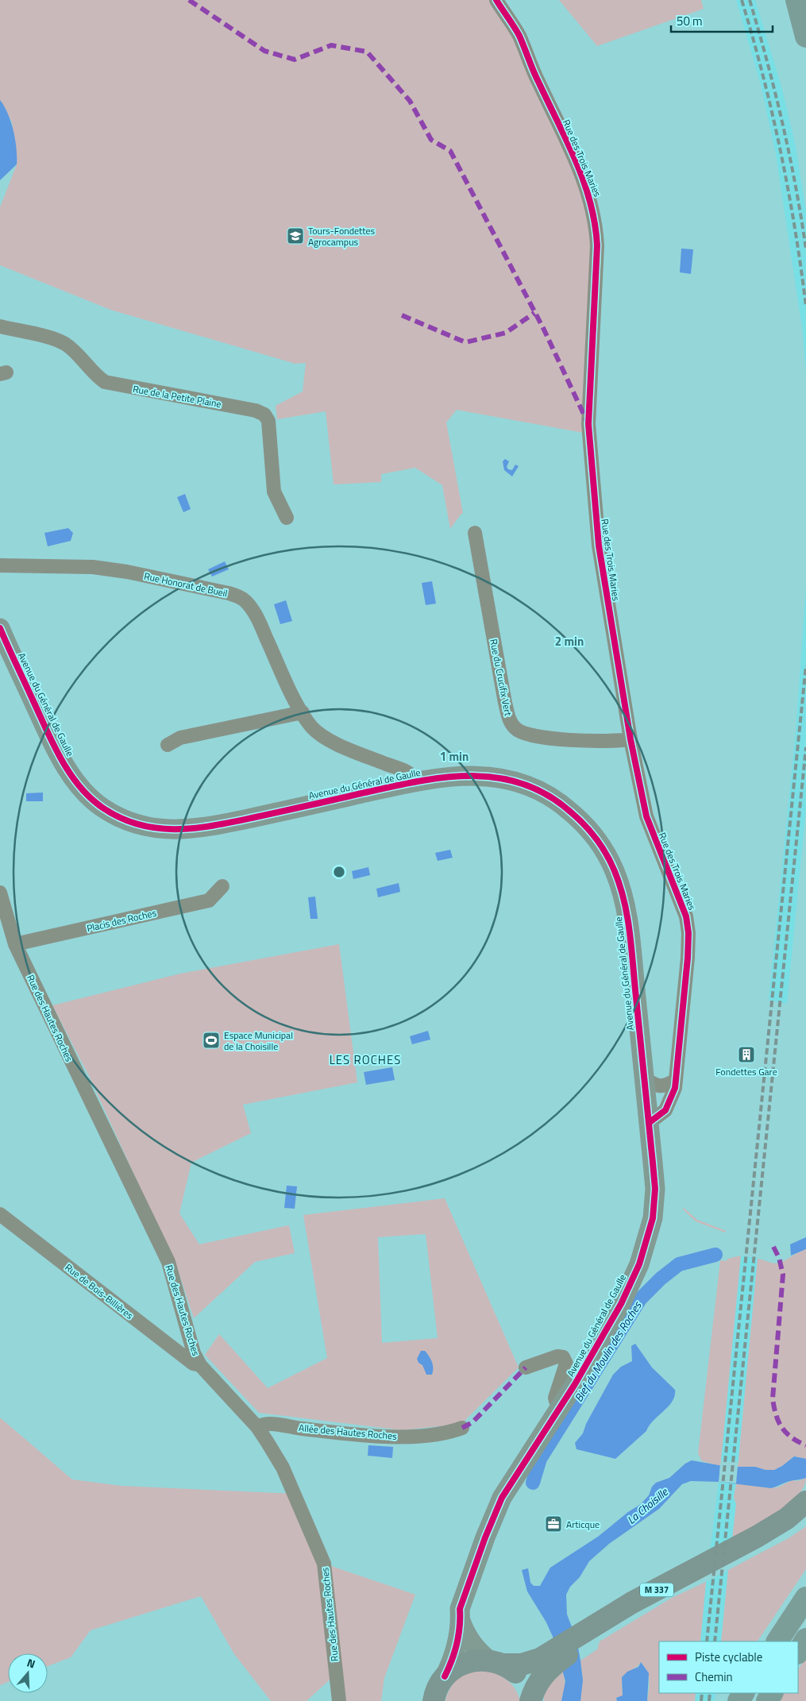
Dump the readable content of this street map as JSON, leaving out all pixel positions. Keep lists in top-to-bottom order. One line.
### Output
{"streets":{"main road":["M 337"],"street":["Rue des Trois Maries","Rue de la Petite Plaine","Rue Honorat de Bueil","Rue du Crucifix Vert","Avenue du Général de Gaulle","Placis des Roches","Rue des Hautes Roches","Rue de Bois-Billières","Allée des Hautes Roches"]},"crossings":[["Rue des Trois Maries","Rue du Crucifix Vert"],["Rue des Trois Maries","Avenue du Général de Gaulle"],["Rue Honorat de Bueil","Avenue du Général de Gaulle"],["Avenue du Général de Gaulle","M 337"],["Placis des Roches","Rue des Hautes Roches"],["Rue des Hautes Roches","Rue de Bois-Billières"],["Rue des Hautes Roches","Allée des Hautes Roches"]],"districts":["LES ROCHES"],"water":["Bief du Moulin des Roches","La Choisille"],"places":{"school or university":["Tours-Fondettes Agrocampus"],"sports":["Espace Municipal de la Choisille"],"building":["Fondettes Gare"],"office":["Articque"]},"legend":["Piste cyclable","Chemin"],"scale_bar":"50 m","north":"top","rings":["2 min","1 min"]}
